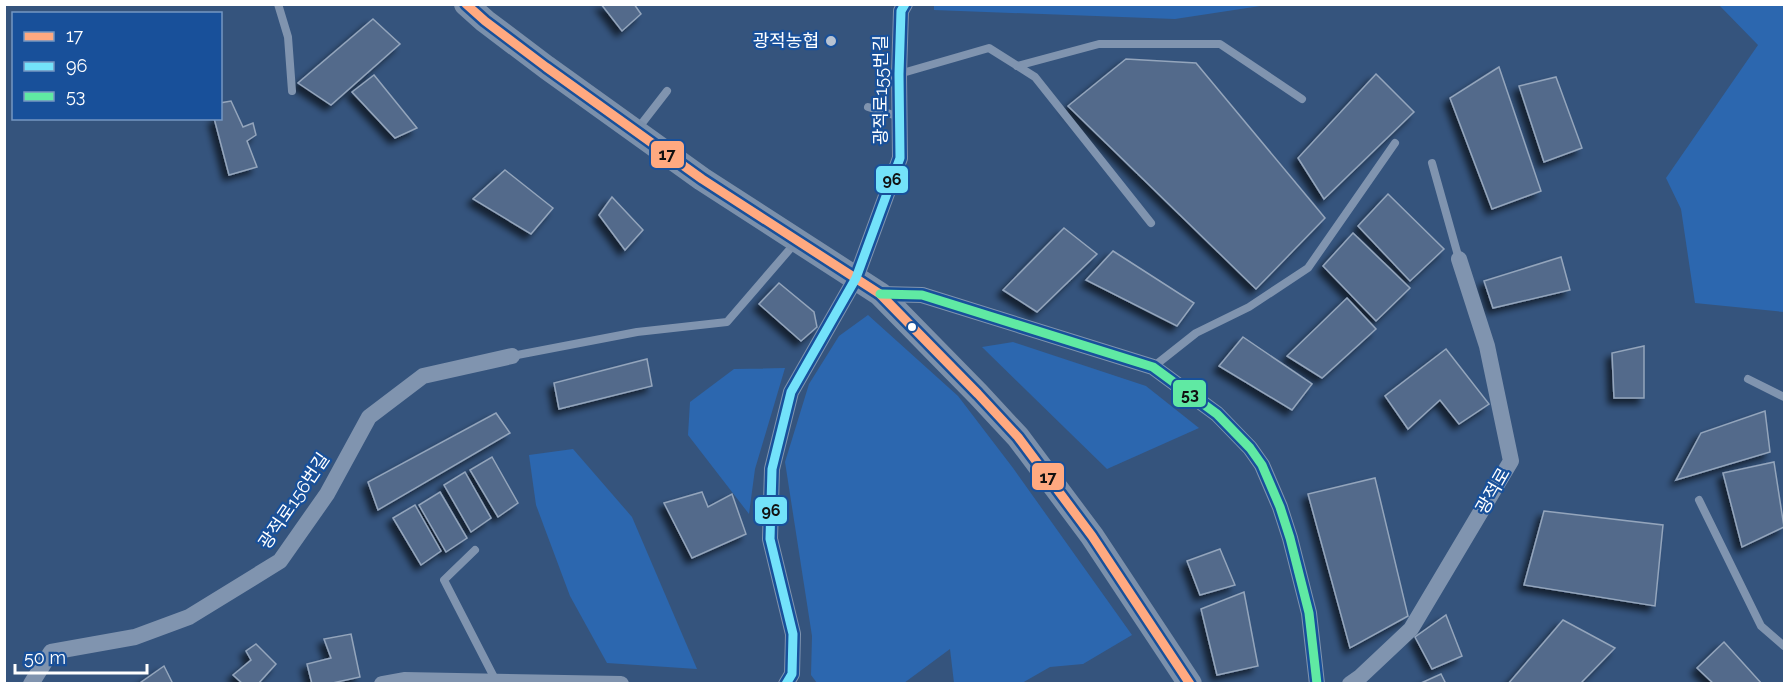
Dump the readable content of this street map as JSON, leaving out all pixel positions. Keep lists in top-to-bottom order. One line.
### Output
{"streets":{"street":["광적로155번길","광적로","광적로156번길"]},"places":["광적농협"],"lines":["transit line 17","transit line 96","transit line 53"],"legend":["17","96","53"],"scale_bar":"50 m"}
